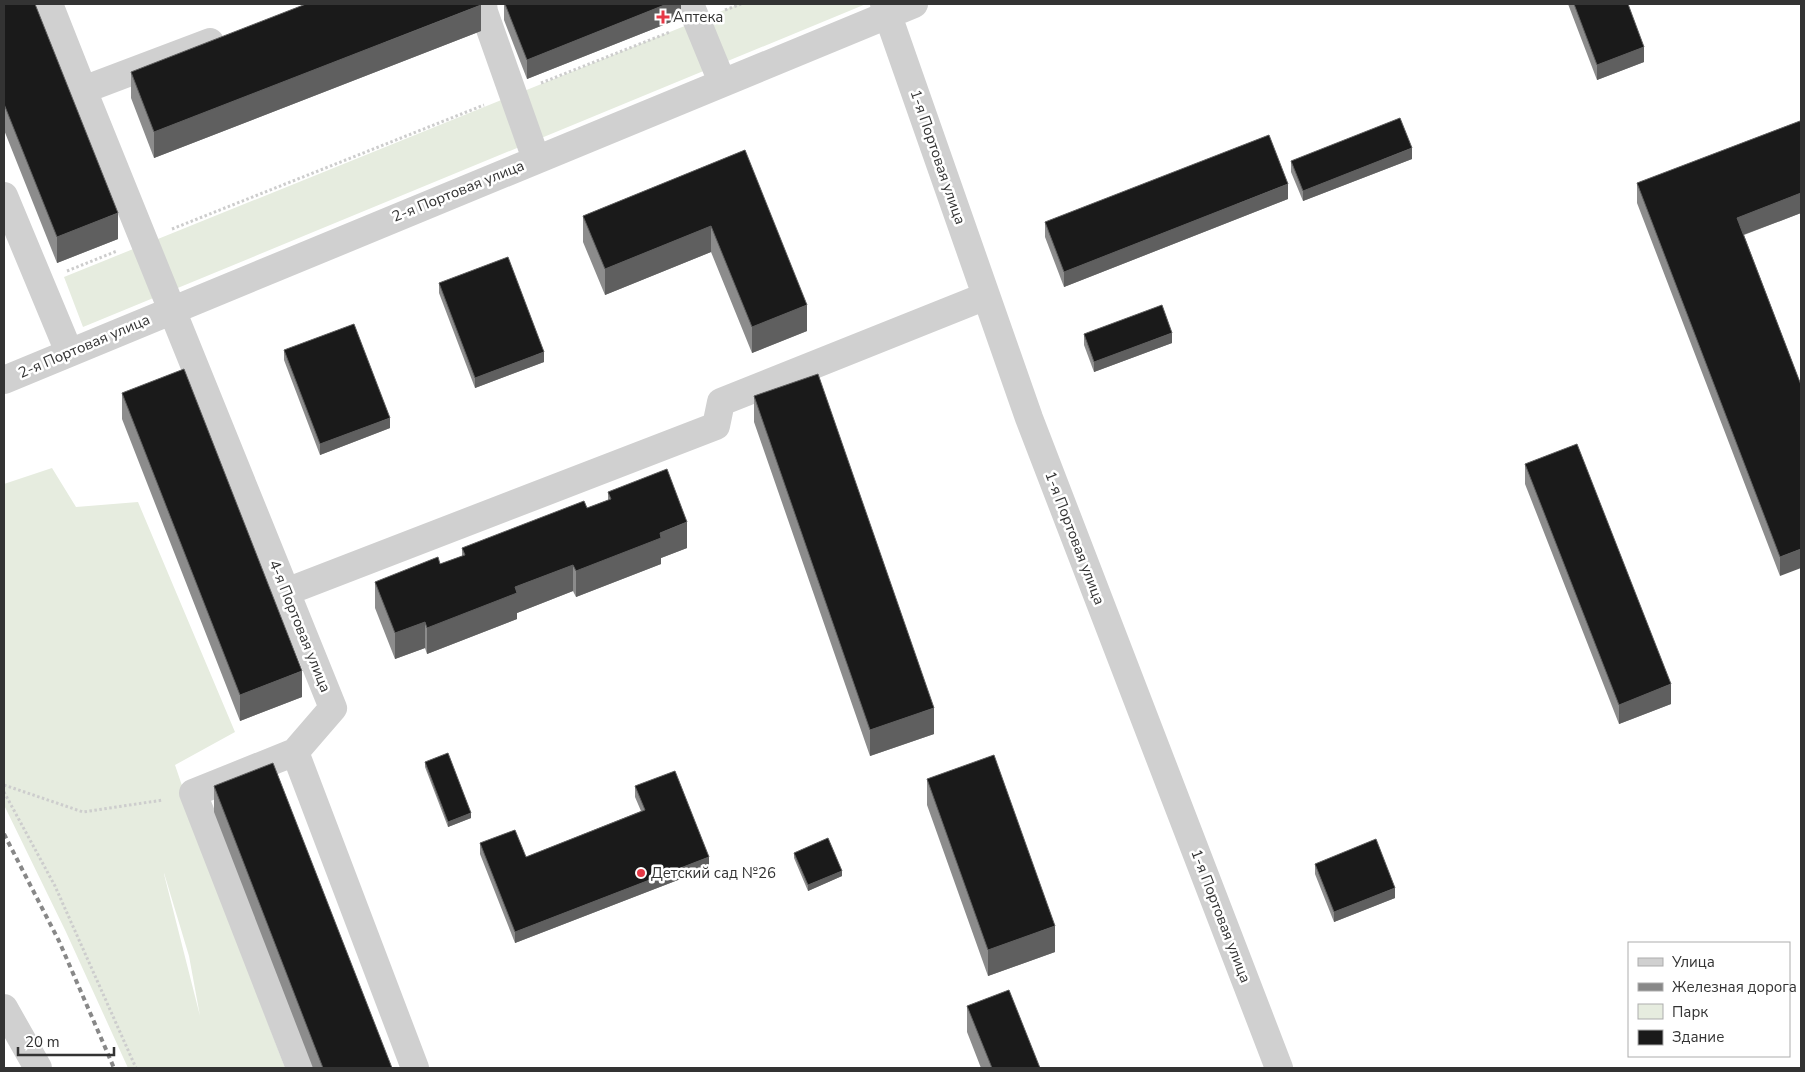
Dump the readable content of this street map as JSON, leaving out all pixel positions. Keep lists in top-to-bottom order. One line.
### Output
{"streets":{"street":["1-я Портовая улица","2-я Портовая улица","4-я Портовая улица"]},"crossings":[["1-я Портовая улица","2-я Портовая улица"],["2-я Портовая улица","4-я Портовая улица"]],"places":{"health":["Аптека"],"other":["Детский сад №26"]},"legend":["Улица","Железная дорога","Парк","Здание"],"scale_bar":"20 m"}
